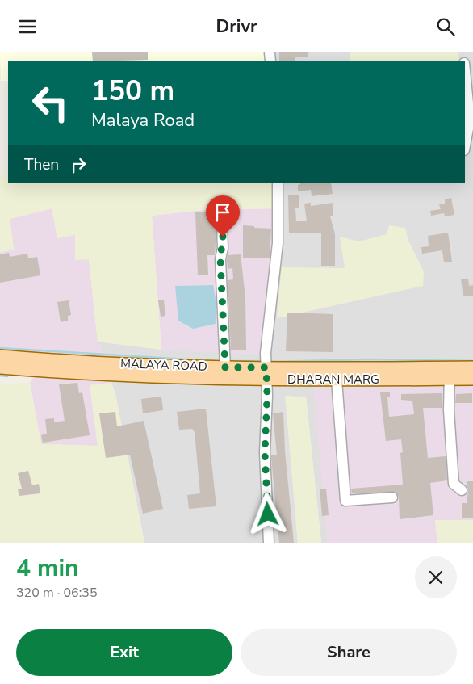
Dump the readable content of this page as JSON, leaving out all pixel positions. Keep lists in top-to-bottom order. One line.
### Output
{"streets":{"main road":["MALAYA ROAD","DHARAN MARG"]},"crossings":[["MALAYA ROAD","DHARAN MARG"]],"page":{"header":"Drivr","turn":["150 m","Malaya Road"],"then":"Then","heading":["4 min","320 m · 06:35"],"buttons":["Exit","Share"]}}
